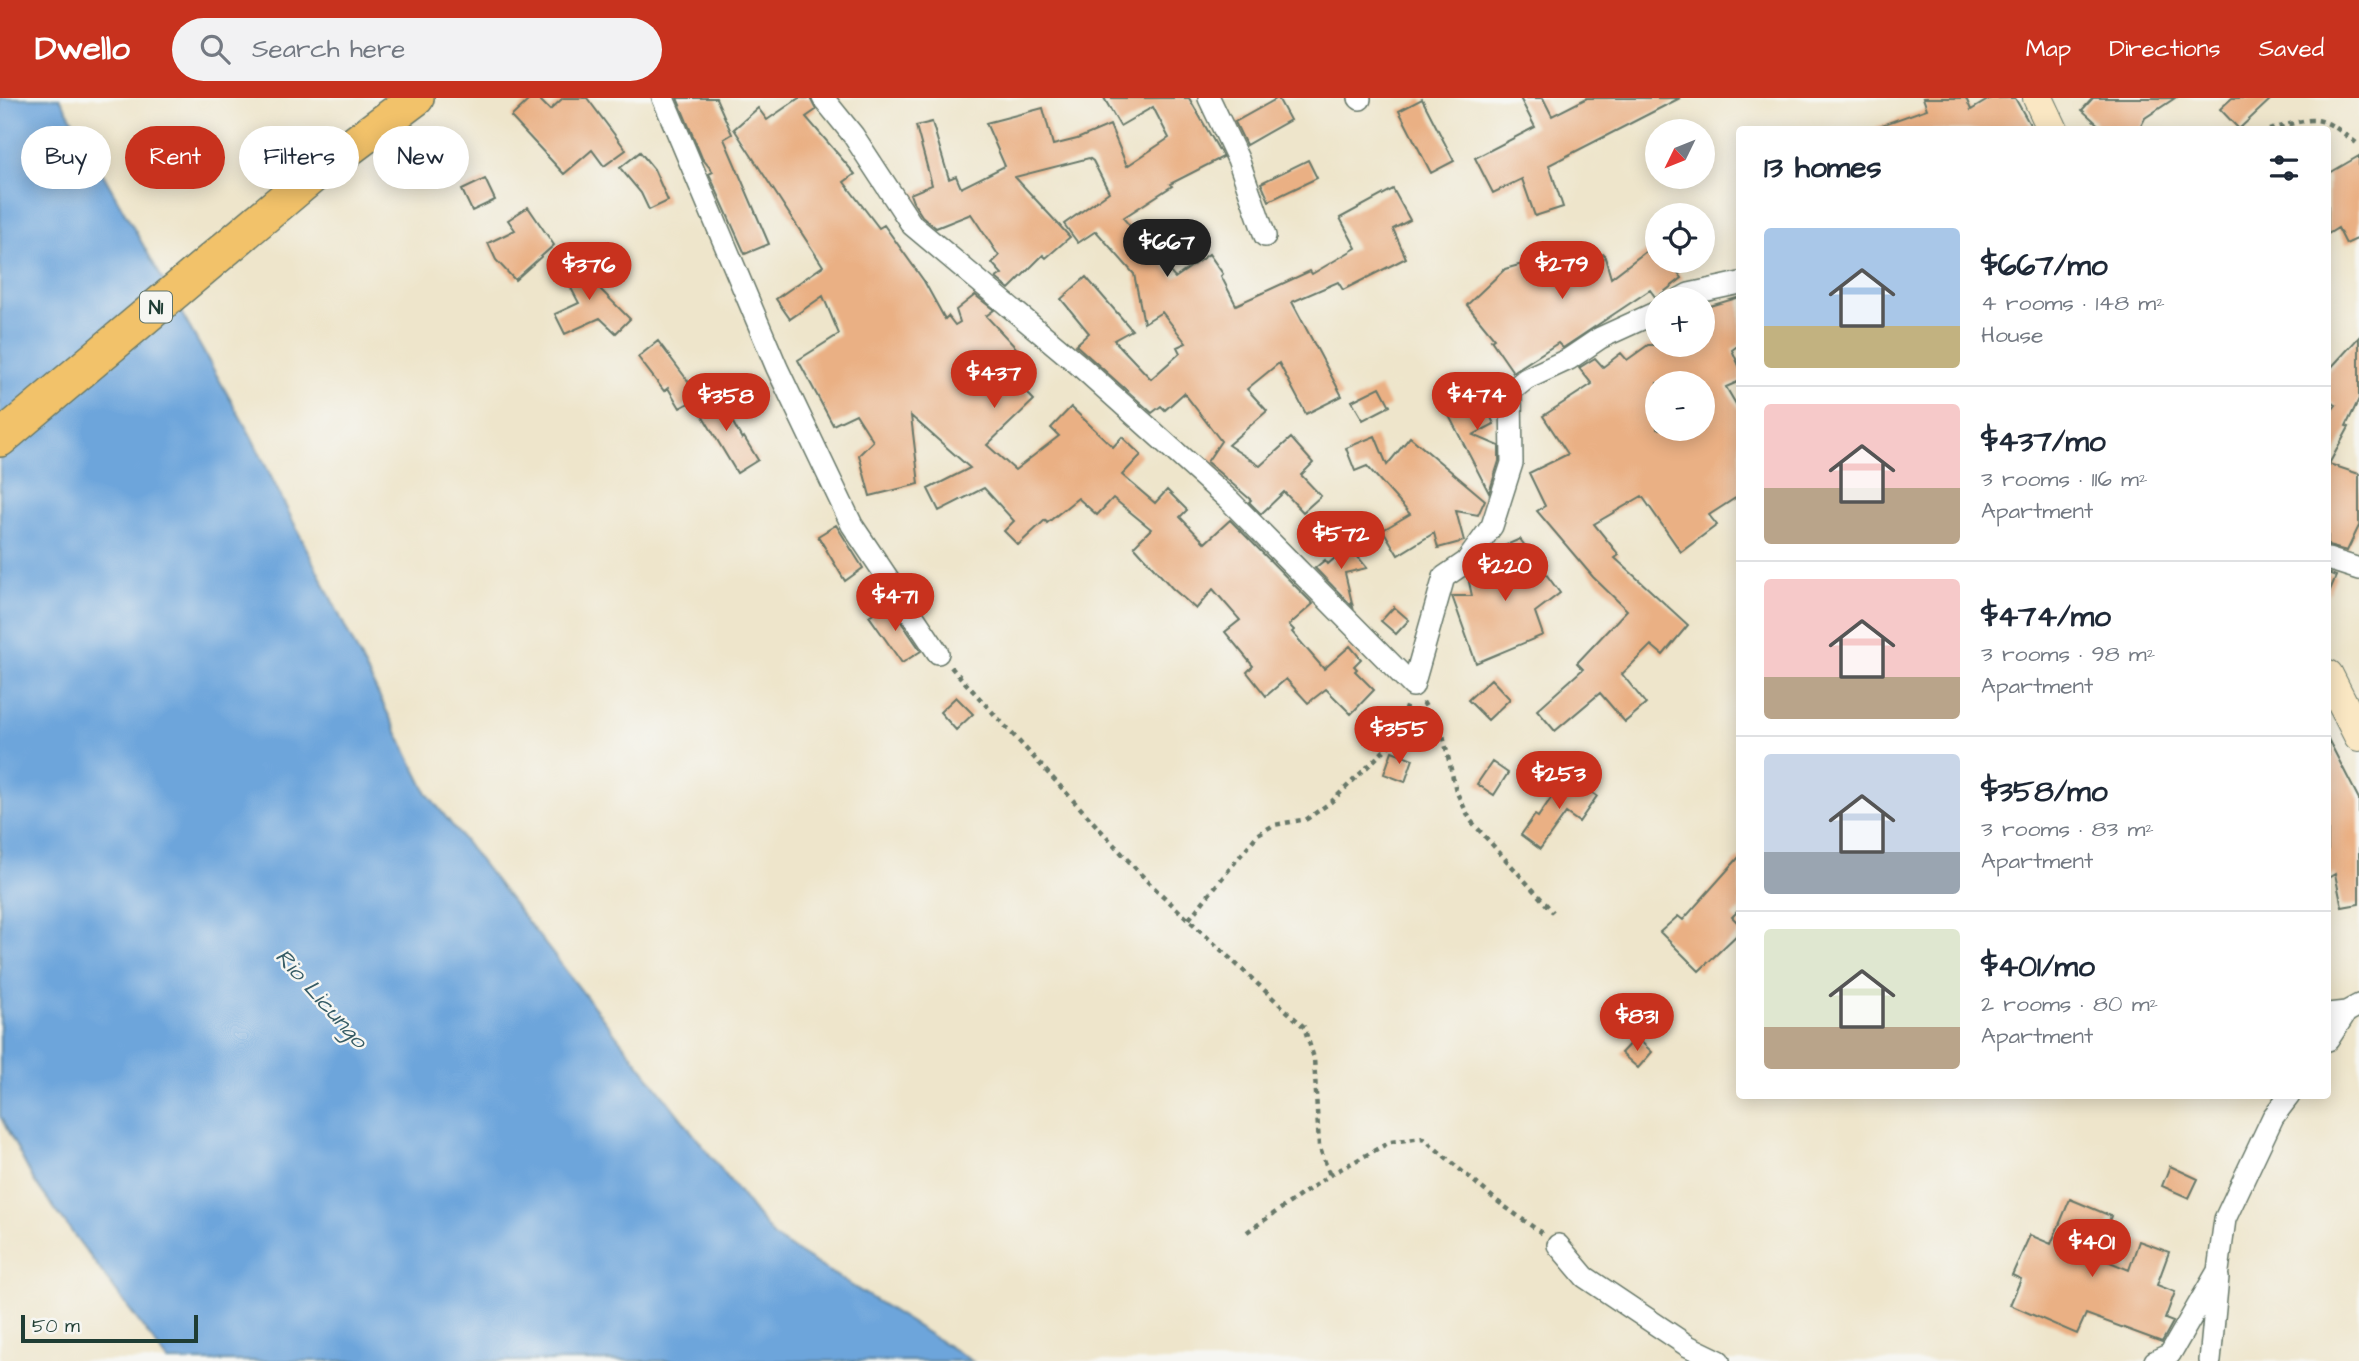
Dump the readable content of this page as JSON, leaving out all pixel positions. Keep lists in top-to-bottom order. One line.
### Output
{"streets":{"highway":["N1"]},"water":["Rio Licungo"],"scale_bar":"50 m","north":"bottom left","page":{"header":"Dwello","search":"Search here","nav":["Map","Directions","Saved"],"map_buttons":["+","−"],"chip":["Buy","Rent","Filters","New"],"heading":"13 homes","list":[{"name":"$667/mo","note":"4 rooms · 148 m² · House"},{"name":"$437/mo","note":"3 rooms · 116 m² · Apartment"},{"name":"$474/mo","note":"3 rooms · 98 m² · Apartment"},{"name":"$358/mo","note":"3 rooms · 83 m² · Apartment"},{"name":"$401/mo","note":"2 rooms · 80 m² · Apartment"}],"price":["$667","$279","$376","$437","$474","$358","$572","$220","$471","$355","$253","$831","$401"],"scale":"50 m"}}
